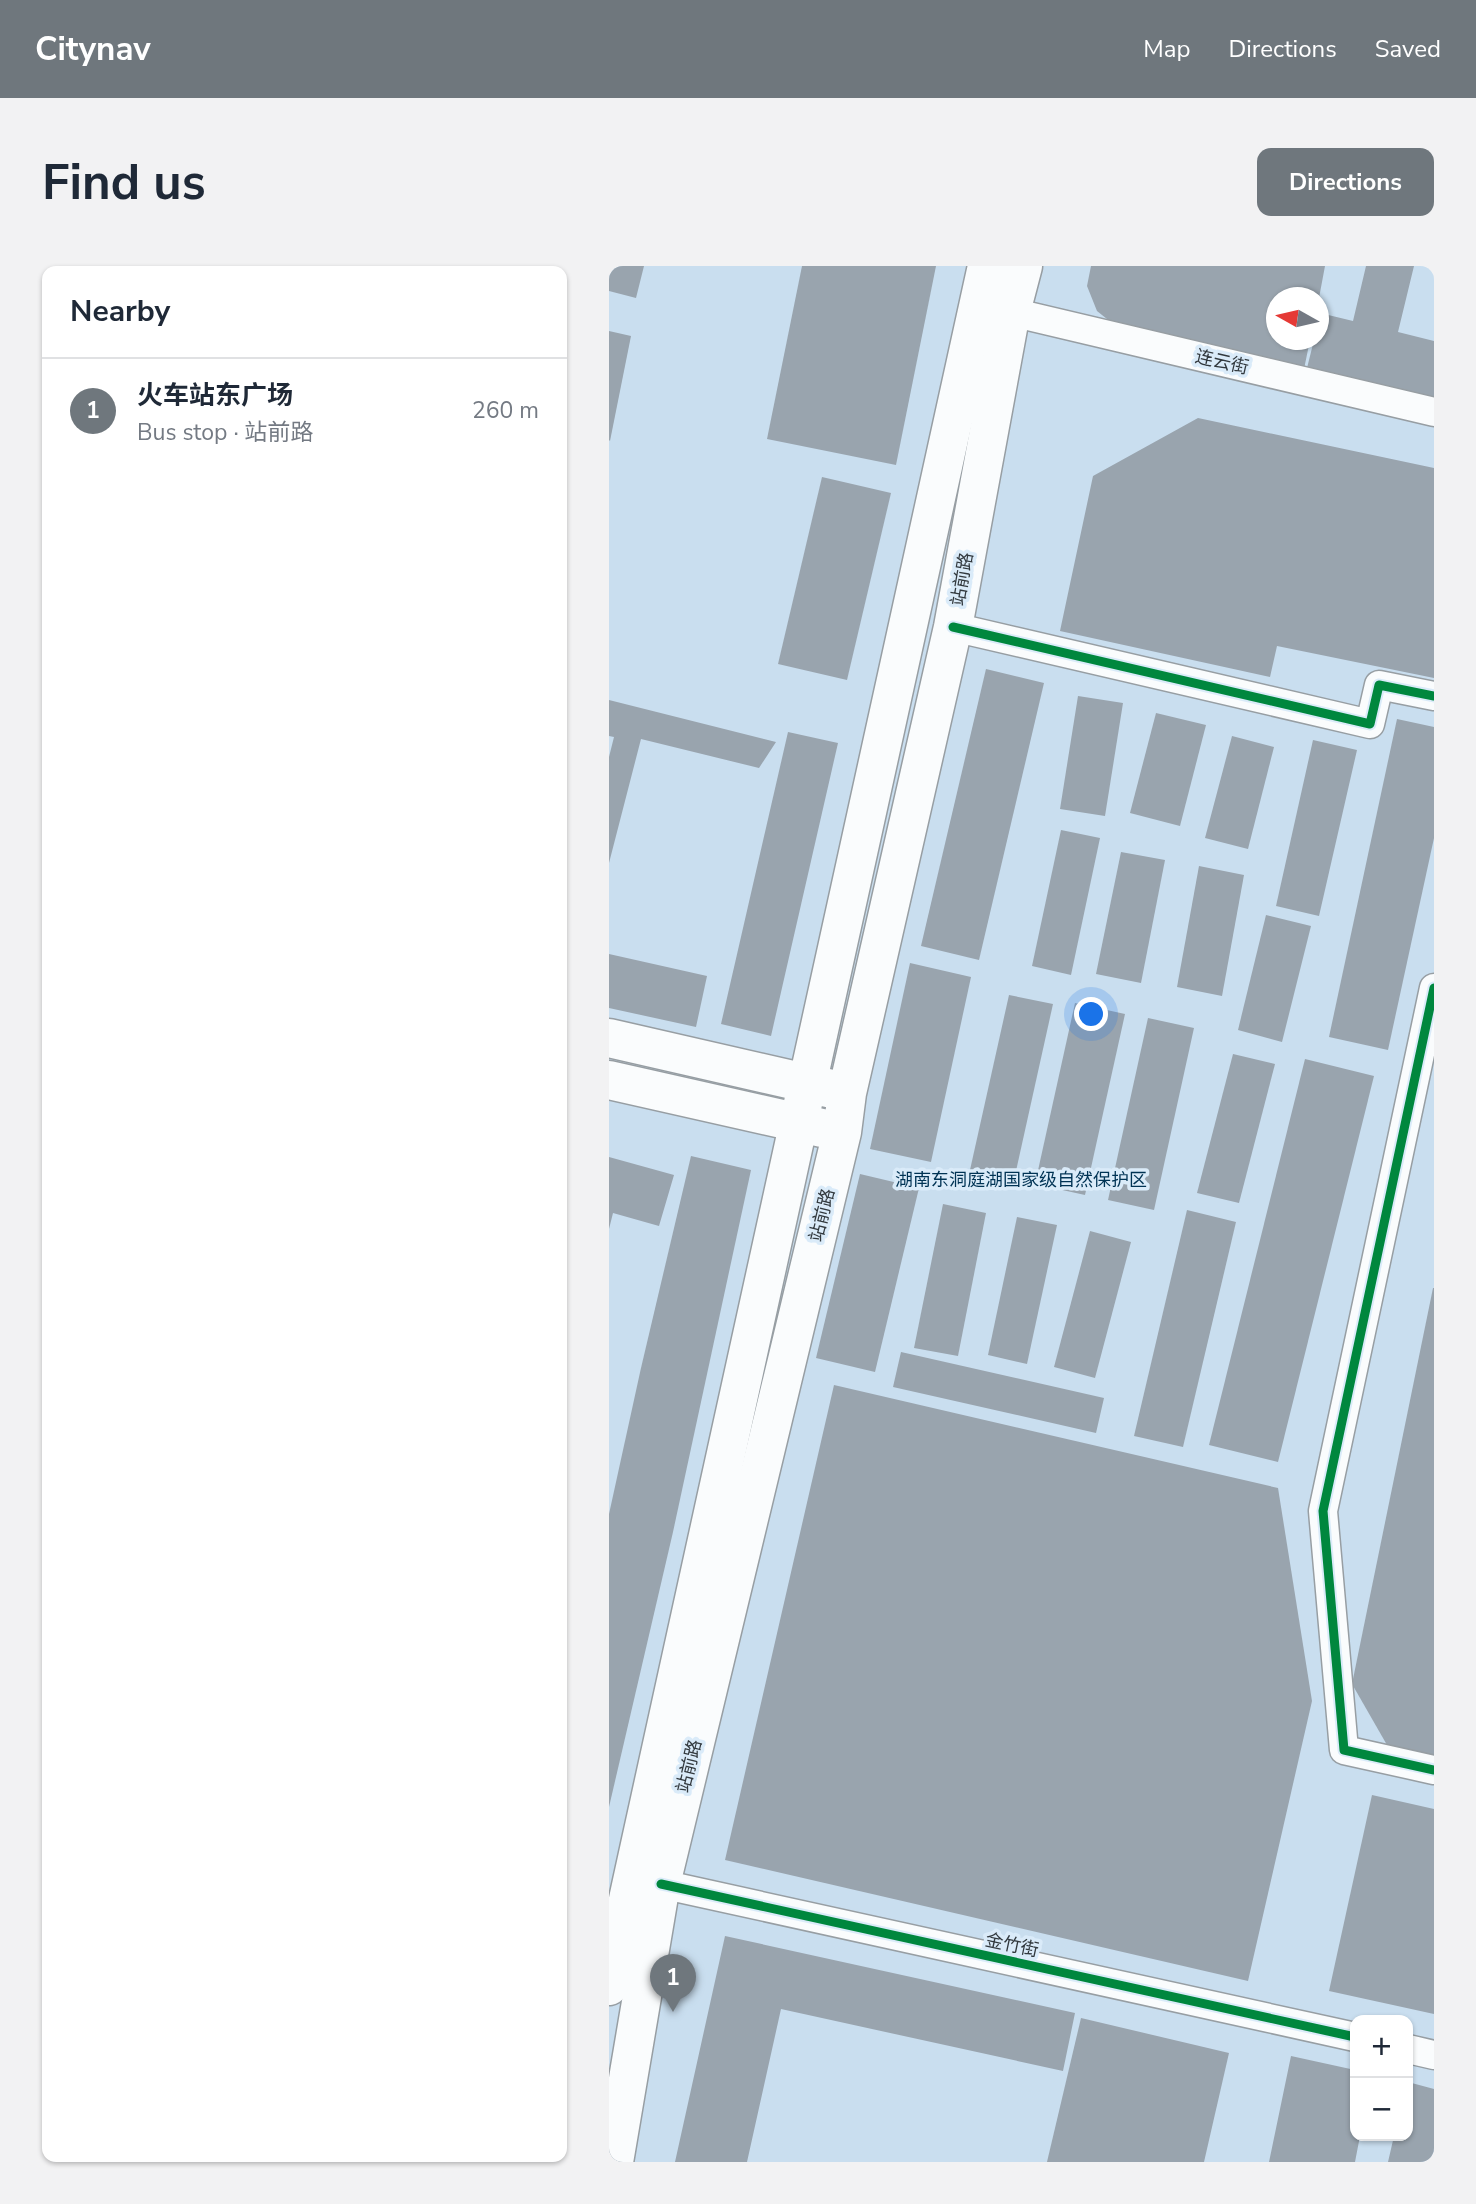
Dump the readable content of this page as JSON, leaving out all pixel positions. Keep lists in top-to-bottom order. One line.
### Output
{"streets":{"main road":["站前路"],"street":["连云街","金竹街"]},"crossings":[["连云街","站前路"],["站前路","金竹街"]],"parks":["湖南东洞庭湖国家级自然保护区"],"north":"left","page":{"header":"Citynav","nav":["Map","Directions","Saved"],"buttons":"Directions","title":"Find us","heading":"Nearby","list":[{"mark":"1","name":"火车站东广场","note":"Bus stop · 站前路","value":"260 m"}],"pins":"1","map_buttons":["+","−"]}}
